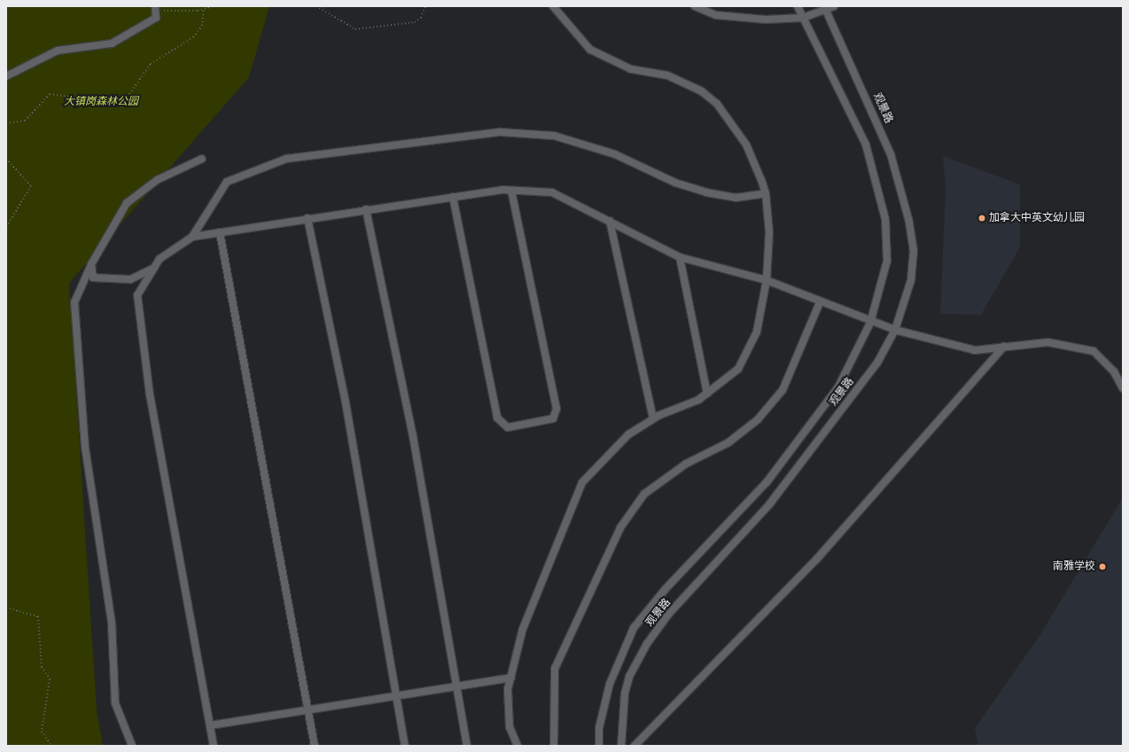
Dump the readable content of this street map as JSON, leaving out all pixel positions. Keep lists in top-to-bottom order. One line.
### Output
{"streets":{"street":["观景路"]},"parks":["大镇岗森林公园"],"places":["加拿大中英文幼儿园","南雅学校"]}
